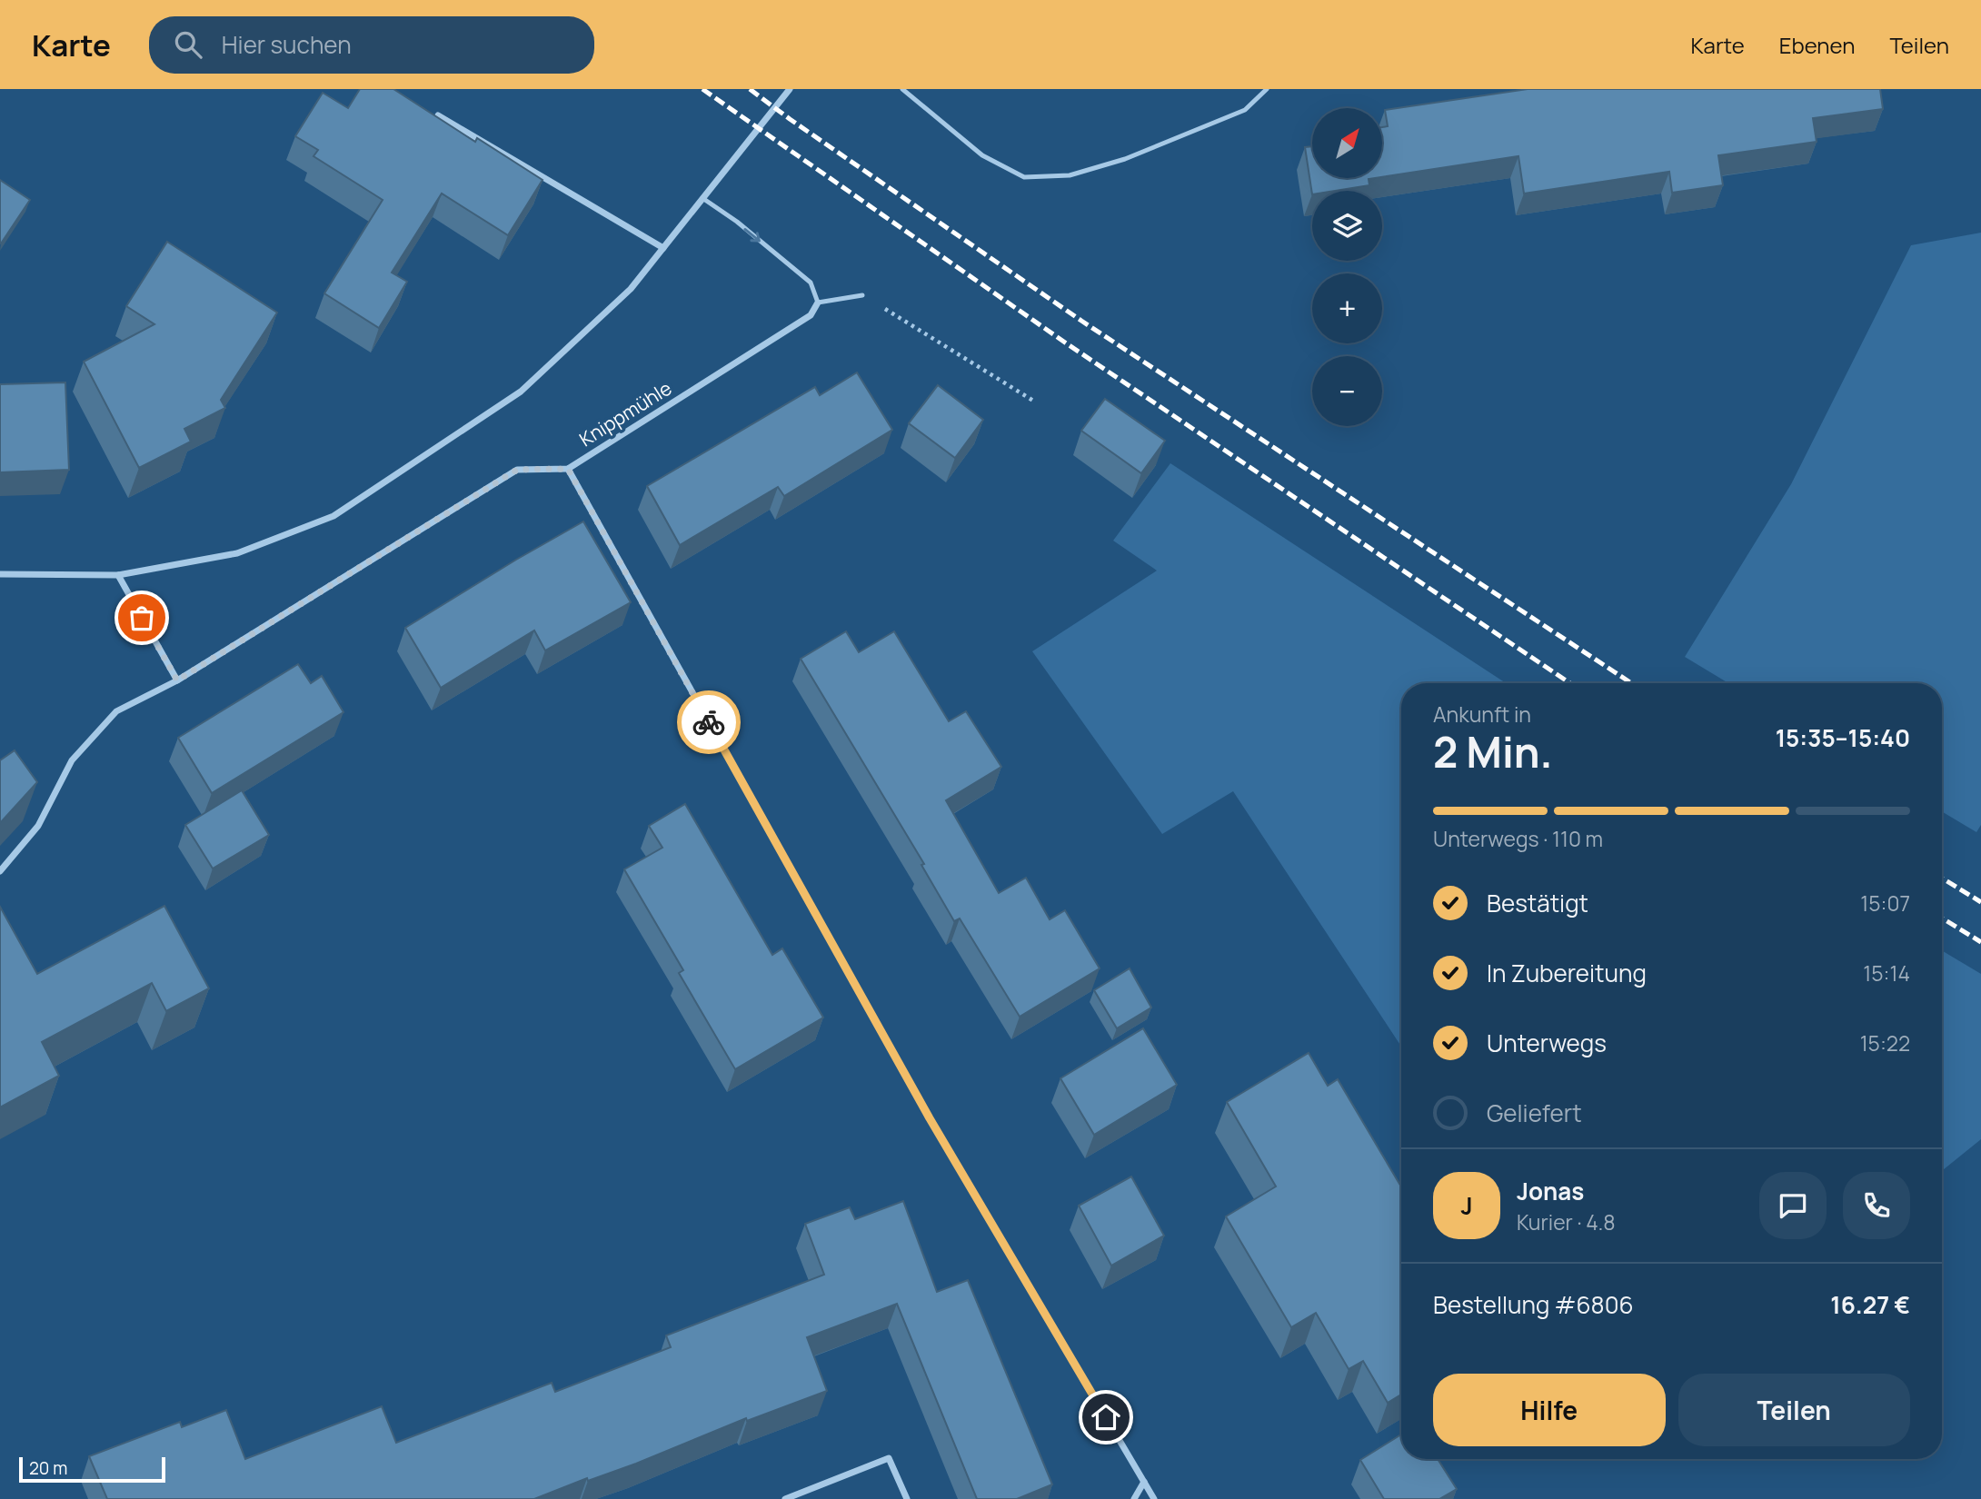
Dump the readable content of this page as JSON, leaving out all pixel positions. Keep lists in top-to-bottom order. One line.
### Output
{"streets":{"street":["Knippmühle"]},"scale_bar":"20 m","north":"top right","page":{"header":"Karte","search":"Hier suchen","nav":["Karte","Ebenen","Teilen"],"map_buttons":["+","−"],"heading":["2 Min.","Ankunft in","15:35–15:40"],"panel":["Jonas","Kurier · 4.8","Bestellung #6806","16.27 €"],"bar":"Unterwegs · 110 m","list":[["Bestätigt","15:07"],["In Zubereitung","15:14"],["Unterwegs","15:22"],"Geliefert"],"round":"J","buttons":["Hilfe","Teilen"],"scale":"20 m"}}
